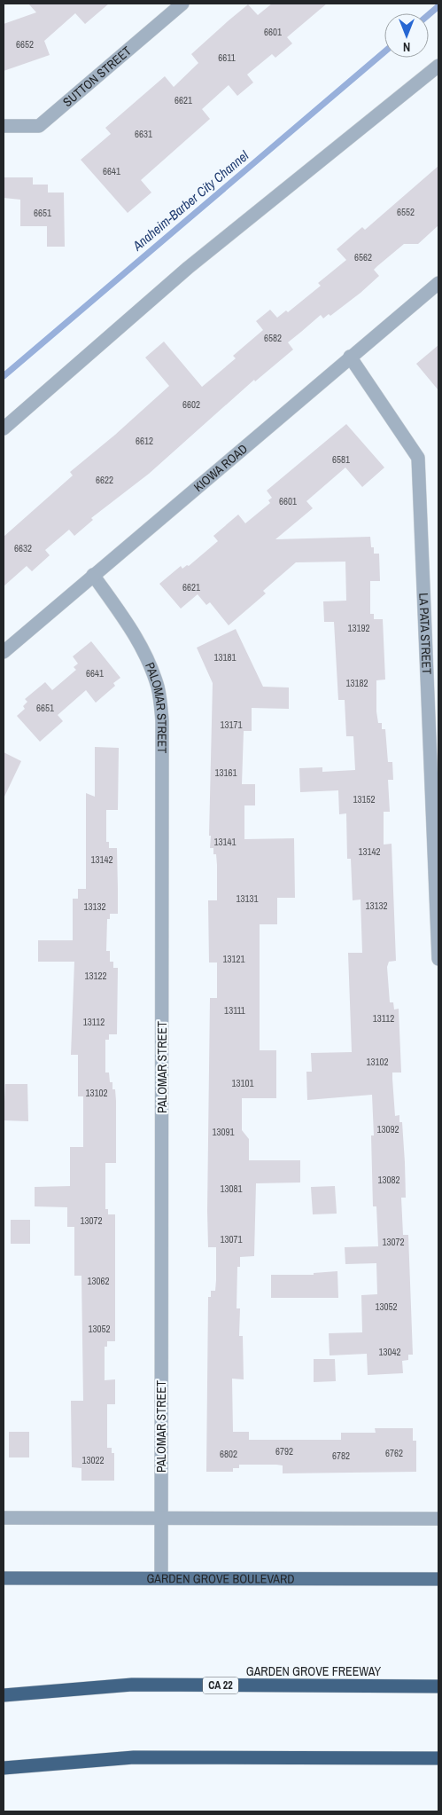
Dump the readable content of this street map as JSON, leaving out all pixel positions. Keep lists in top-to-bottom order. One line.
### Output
{"streets":{"highway":["GARDEN GROVE FREEWAY","CA 22"],"main road":["GARDEN GROVE BOULEVARD"],"street":["SUTTON STREET","KIOWA ROAD","LA PATA STREET","PALOMAR STREET"]},"crossings":[["KIOWA ROAD","LA PATA STREET"],["KIOWA ROAD","PALOMAR STREET"],["PALOMAR STREET","GARDEN GROVE BOULEVARD"]],"water":["Anaheim-Barber City Channel"],"house_numbers":["6601","6652","6611","6621","6631","6641","6552","6651","6562","6582","6602","6612","6581","6622","6601","6632","6621","13192","13181","6641","13182","6651","13171","13161","13152","13141","13142","13142","13131","13132","13132","13121","13122","13111","13112","13112","13102","13101","13102","13092","13091","13082","13081","13072","13071","13072","13062","13052","13052","13042","6792","6762","6802","6782","13022"],"north":"bottom"}
